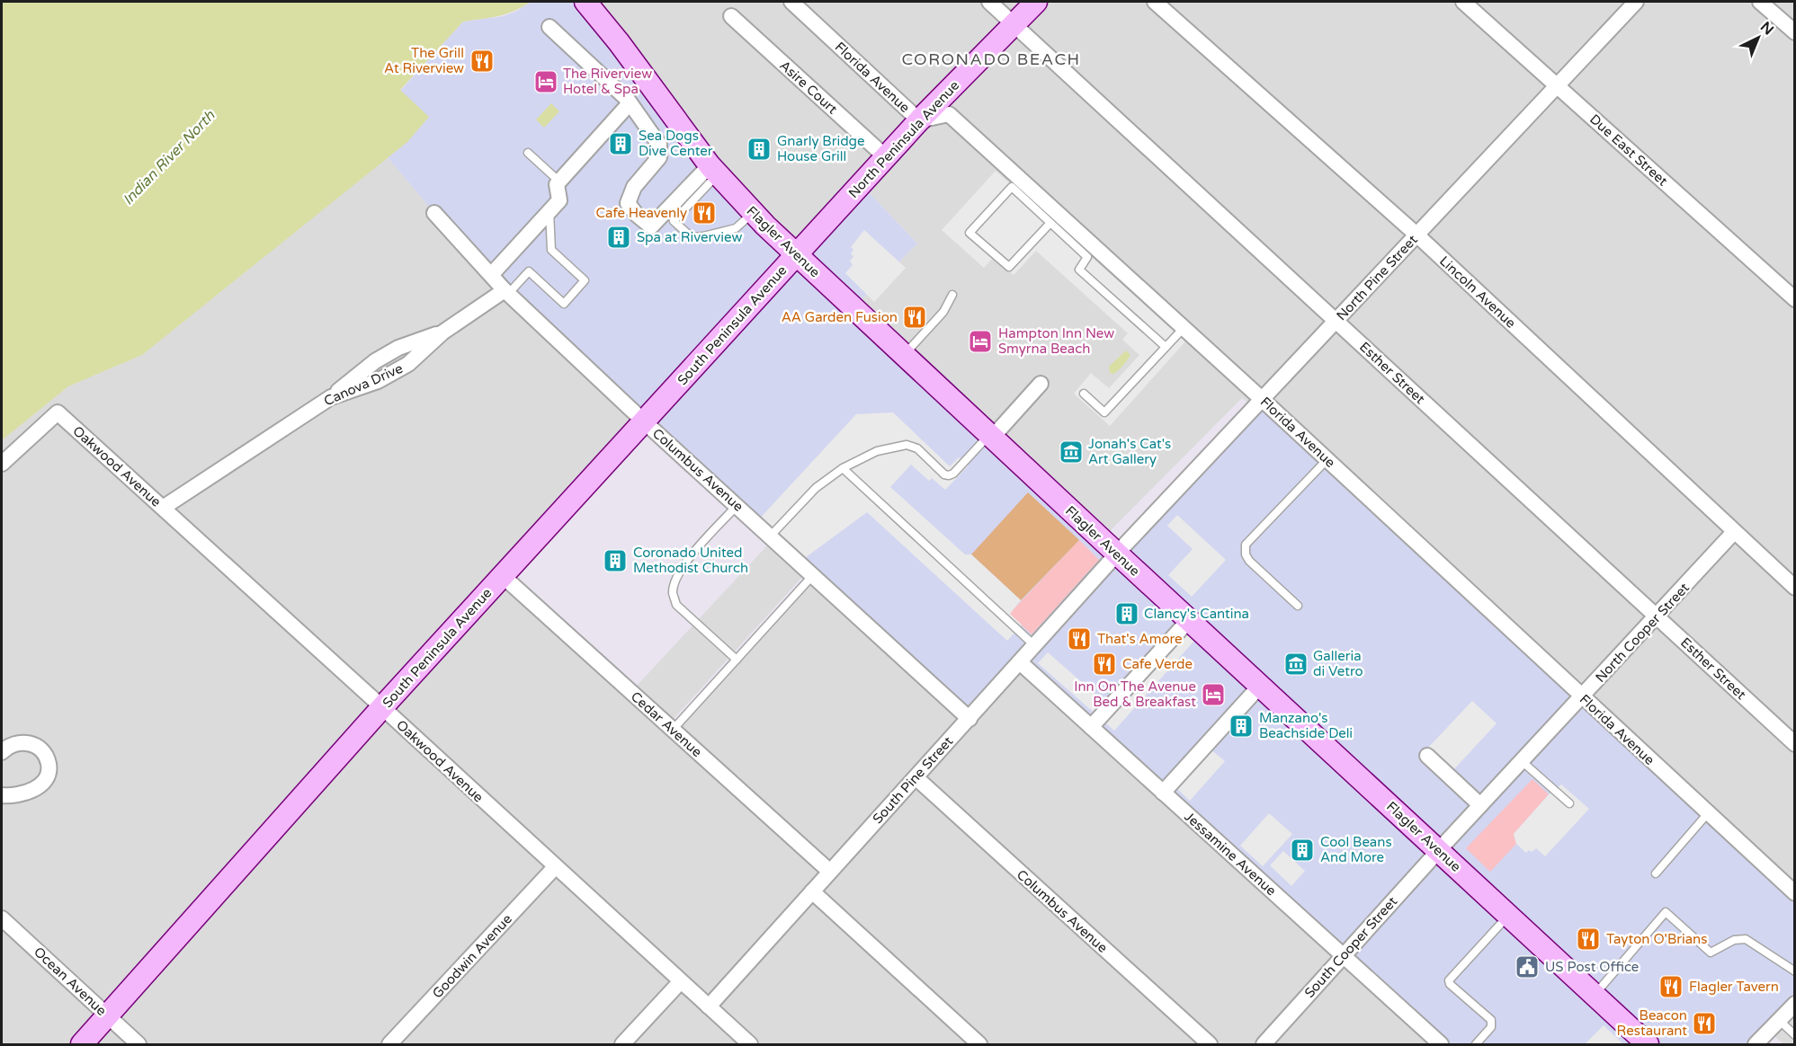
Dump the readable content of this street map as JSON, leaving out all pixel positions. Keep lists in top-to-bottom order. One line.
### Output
{"streets":{"street":["Florida Avenue","Asire Court","North Peninsula Avenue","Due East Street","Flagler Avenue","North Pine Street","Lincoln Avenue","South Peninsula Avenue","Esther Street","Canova Drive","Oakwood Avenue","Columbus Avenue","North Cooper Street","Cedar Avenue","South Pine Street","Jessamine Avenue","South Cooper Street","Goodwin Avenue","Ocean Avenue"]},"crossings":[["Florida Avenue","North Peninsula Avenue"],["Florida Avenue","North Pine Street"],["Florida Avenue","North Cooper Street"],["Asire Court","North Peninsula Avenue"],["North Peninsula Avenue","Flagler Avenue"],["North Peninsula Avenue","South Peninsula Avenue"],["North Peninsula Avenue","Esther Street"],["Due East Street","North Pine Street"],["Flagler Avenue","North Pine Street"],["Flagler Avenue","South Peninsula Avenue"],["Flagler Avenue","North Cooper Street"],["Flagler Avenue","South Pine Street"],["Flagler Avenue","South Cooper Street"],["North Pine Street","Lincoln Avenue"],["North Pine Street","Esther Street"],["North Pine Street","South Pine Street"],["Lincoln Avenue","North Cooper Street"],["South Peninsula Avenue","Oakwood Avenue"],["South Peninsula Avenue","Columbus Avenue"],["South Peninsula Avenue","Cedar Avenue"],["South Peninsula Avenue","Ocean Avenue"],["Esther Street","North Cooper Street"],["Canova Drive","Oakwood Avenue"],["Canova Drive","Columbus Avenue"],["Oakwood Avenue","South Pine Street"],["Oakwood Avenue","Goodwin Avenue"],["Columbus Avenue","South Pine Street"],["North Cooper Street","South Cooper Street"],["Cedar Avenue","South Pine Street"],["South Pine Street","Jessamine Avenue"],["Jessamine Avenue","South Cooper Street"]],"districts":["CORONADO BEACH"],"water":["Indian River North"],"places":{"restaurant":["The Grill At Riverview","Cafe Heavenly","AA Garden Fusion","That's Amore","Cafe Verde","Tayton O'Brians","Flagler Tavern","Beacon Restaurant"],"hotel":["The Riverview Hotel & Spa","Hampton Inn New Smyrna Beach","Inn On The Avenue Bed & Breakfast"],"building":["Sea Dogs Dive Center","Gnarly Bridge House Grill","Spa at Riverview","Coronado United Methodist Church","Clancy's Cantina","Manzano's Beachside Deli","Cool Beans And More"],"museum":["Jonah's Cat's Art Gallery","Galleria di Vetro"],"public building":["US Post Office"]},"north":"top right"}
